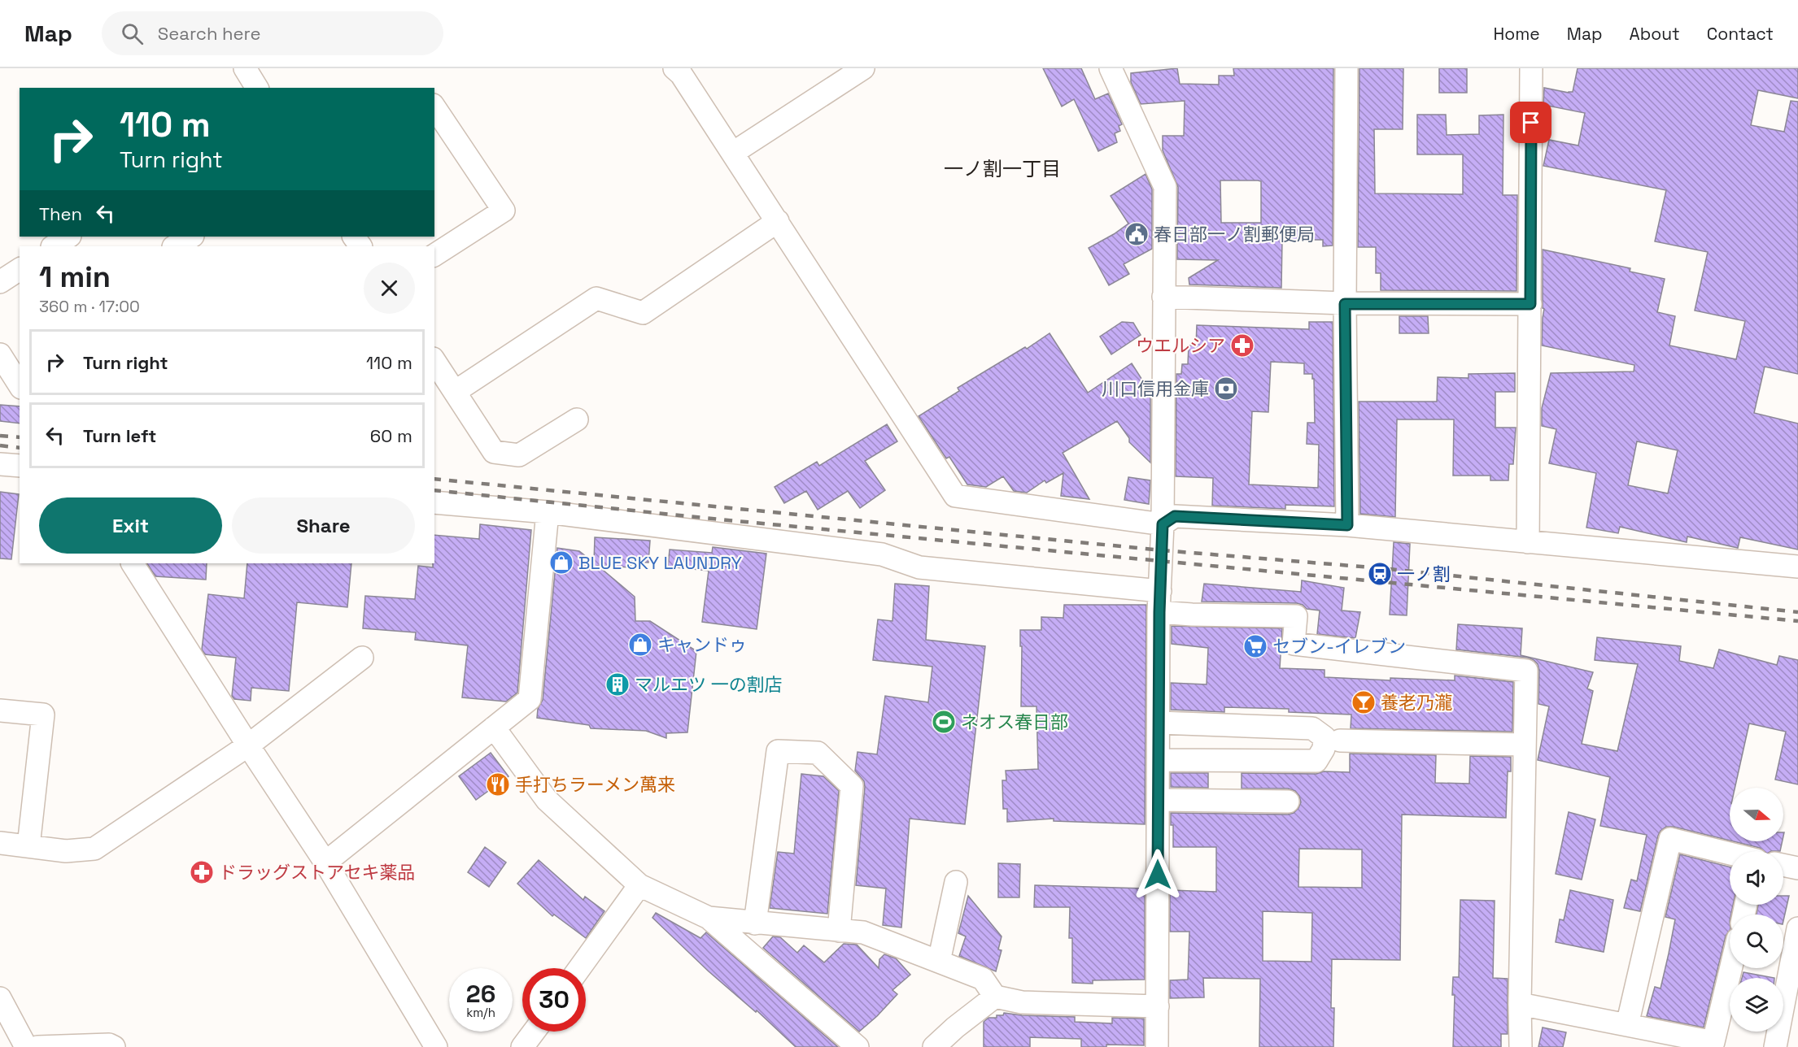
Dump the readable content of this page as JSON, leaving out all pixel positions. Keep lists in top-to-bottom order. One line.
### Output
{"districts":["一ノ割一丁目"],"places":{"public building":["春日部一ノ割郵便局"],"pharmacy":["ウエルシア","ドラッグストアセキ薬品"],"bank":["川口信用金庫"],"shop":["BLUE SKY LAUNDRY","キャンドゥ"],"station":["一ノ割"],"supermarket":["セブン-イレブン"],"building":["マルエツ 一の割店"],"bar":["養老乃瀧"],"sports":["ネオス春日部"],"restaurant":["手打ちラーメン萬来"]},"north":"right","page":{"header":"Map","search":"Search here","nav":["Home","Map","About","Contact"],"turn":["110 m","Turn right"],"then":"Then","heading":["1 min","360 m · 17:00"],"list":[{"name":"Turn right","value":"110 m"},{"name":"Turn left","value":"60 m"}],"buttons":["Exit","Share"],"speed":"26 km/h","limit":"30"}}
